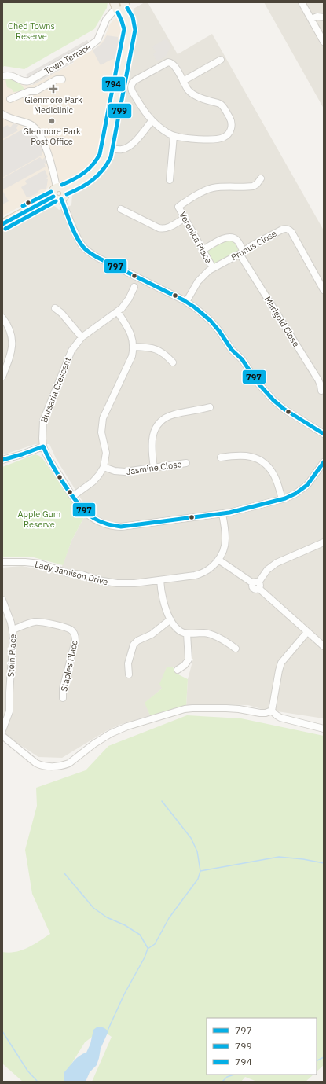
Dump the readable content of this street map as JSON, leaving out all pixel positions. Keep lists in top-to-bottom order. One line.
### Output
{"streets":{"street":["Town Terrace","Veronica Place","Prunus Close","Marigold Close","Bursaria Crescent","Jasmine Close","Lady Jamison Drive","Stein Place","Staples Place"]},"crossings":[["Veronica Place","Prunus Close"],["Veronica Place","Marigold Close"],["Prunus Close","Marigold Close"],["Bursaria Crescent","Lady Jamison Drive"],["Stein Place","Staples Place"]],"parks":["Ched Towns Reserve","Apple Gum Reserve"],"places":{"health":["Glenmore Park Mediclinic"],"other":["Glenmore Park Post Office"]},"lines":["transit line 799","transit line 794","transit line 797"],"legend":["797","799","794"]}
